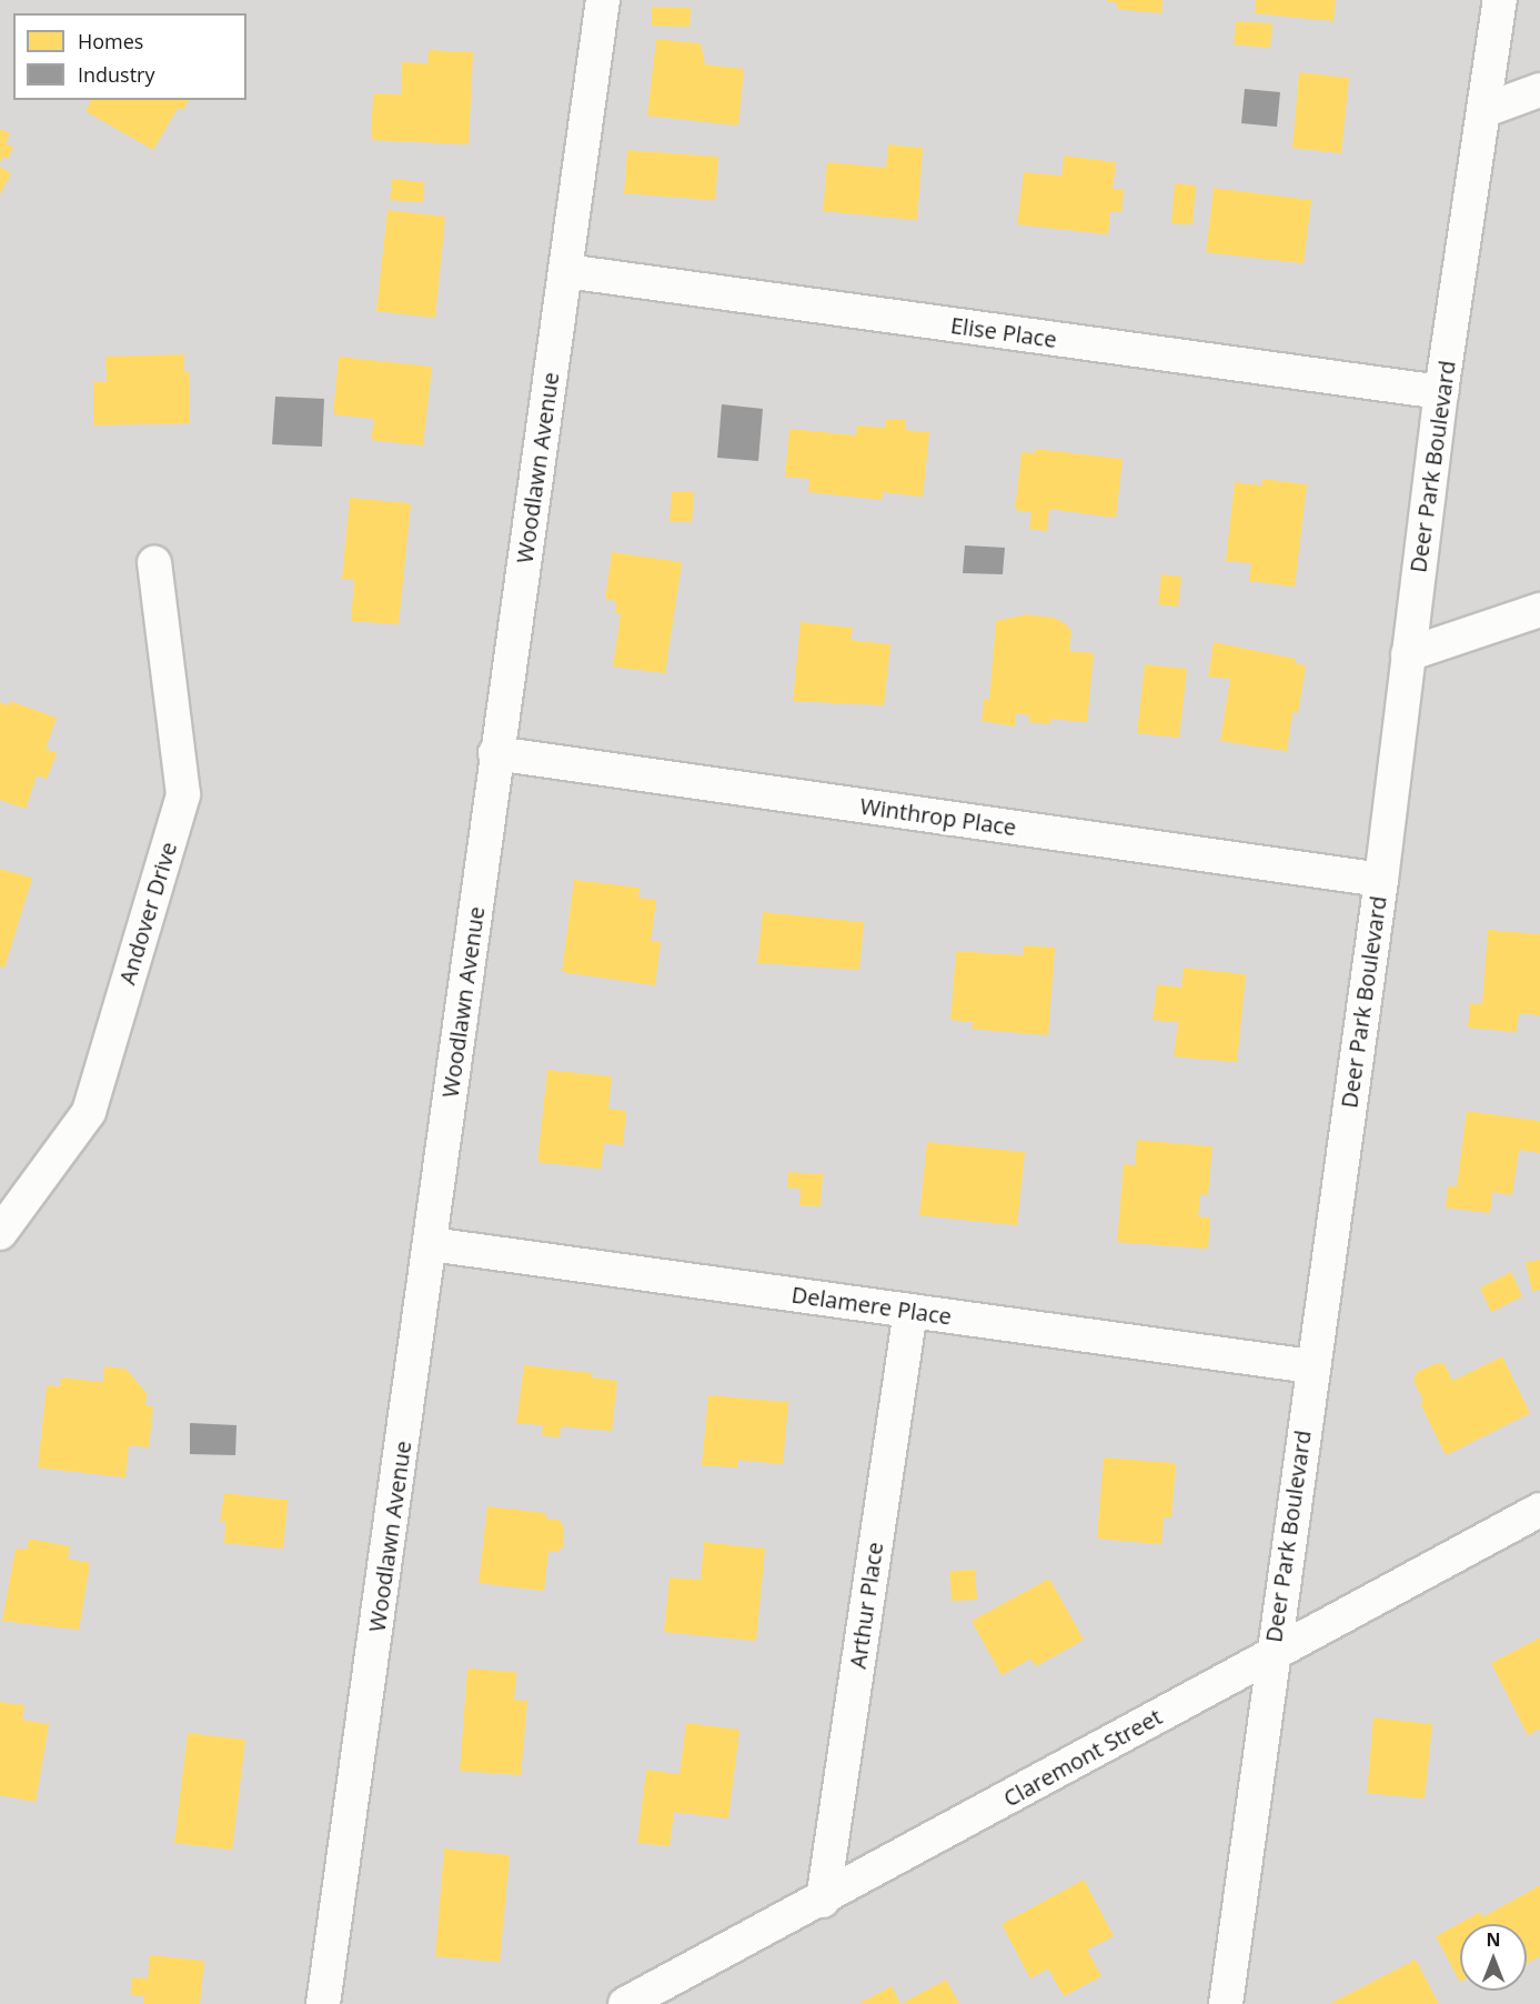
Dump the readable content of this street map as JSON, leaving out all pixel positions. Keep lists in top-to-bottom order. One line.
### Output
{"streets":{"street":["Elise Place","Deer Park Boulevard","Woodlawn Avenue","Winthrop Place","Andover Drive","Delamere Place","Arthur Place","Claremont Street"]},"crossings":[["Elise Place","Deer Park Boulevard"],["Elise Place","Woodlawn Avenue"],["Deer Park Boulevard","Winthrop Place"],["Deer Park Boulevard","Delamere Place"],["Deer Park Boulevard","Claremont Street"],["Woodlawn Avenue","Winthrop Place"],["Woodlawn Avenue","Delamere Place"],["Delamere Place","Arthur Place"],["Arthur Place","Claremont Street"]],"legend":["Homes","Industry"],"north":"top"}
